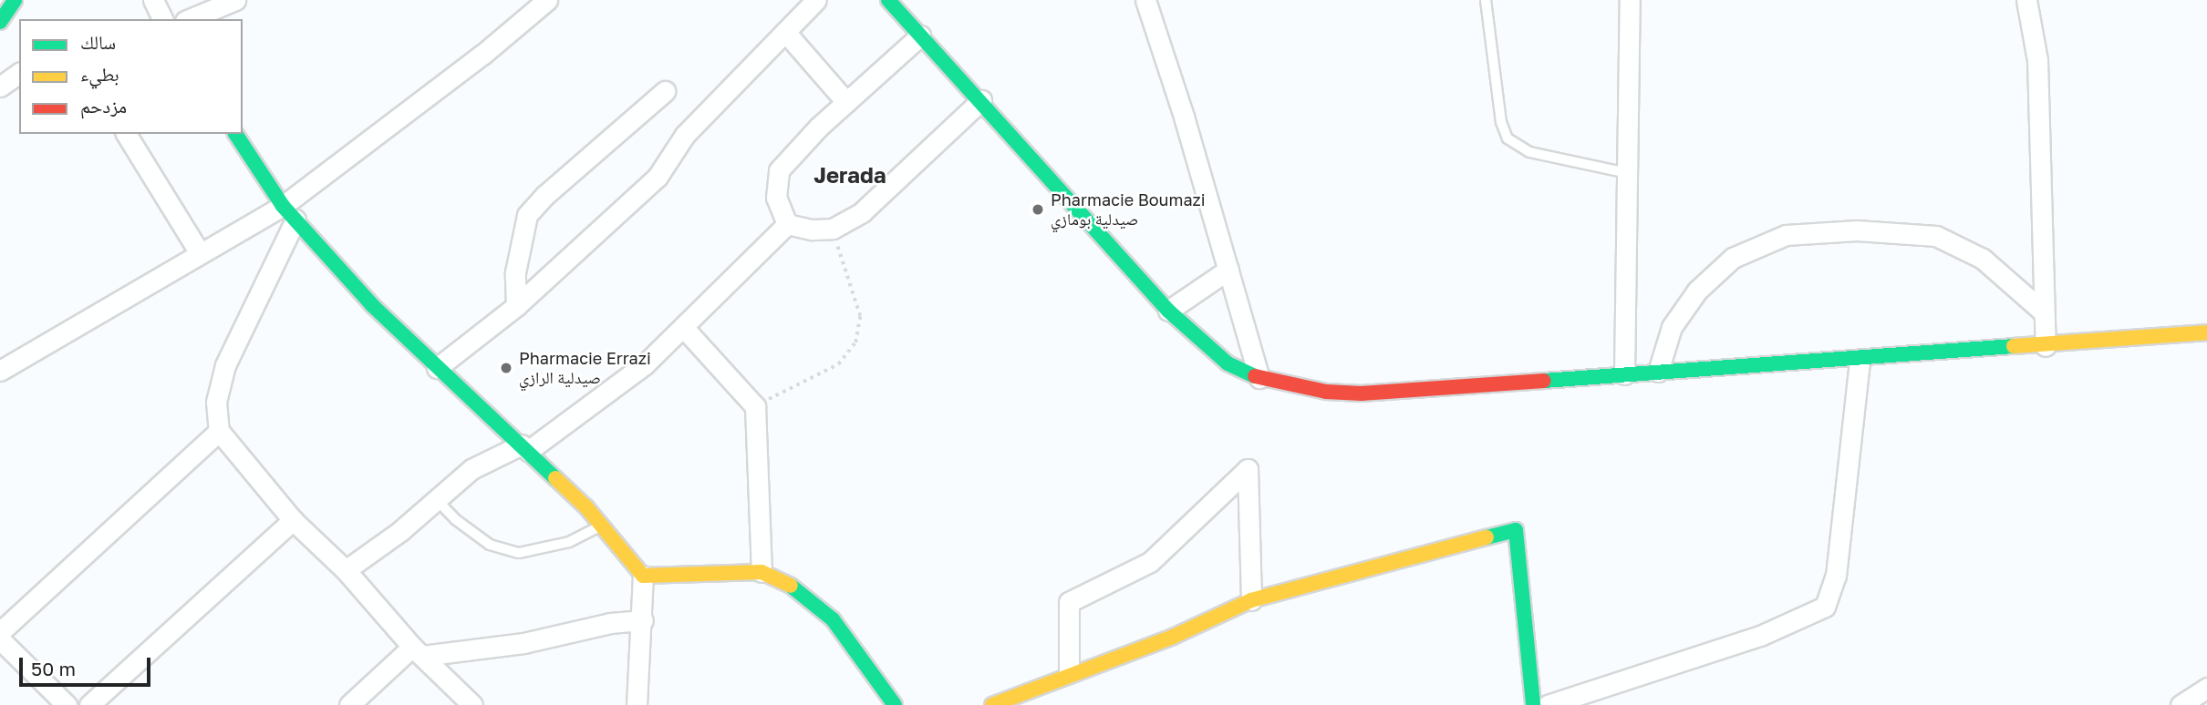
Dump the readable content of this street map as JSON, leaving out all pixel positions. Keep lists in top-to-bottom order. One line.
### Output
{"districts":["Jerada"],"places":["Pharmacie Boumazi صيدلية بومازي","Pharmacie Errazi صيدلية الرازي"],"legend":["سالك","بطيء","مزدحم"],"scale_bar":"50 m"}
